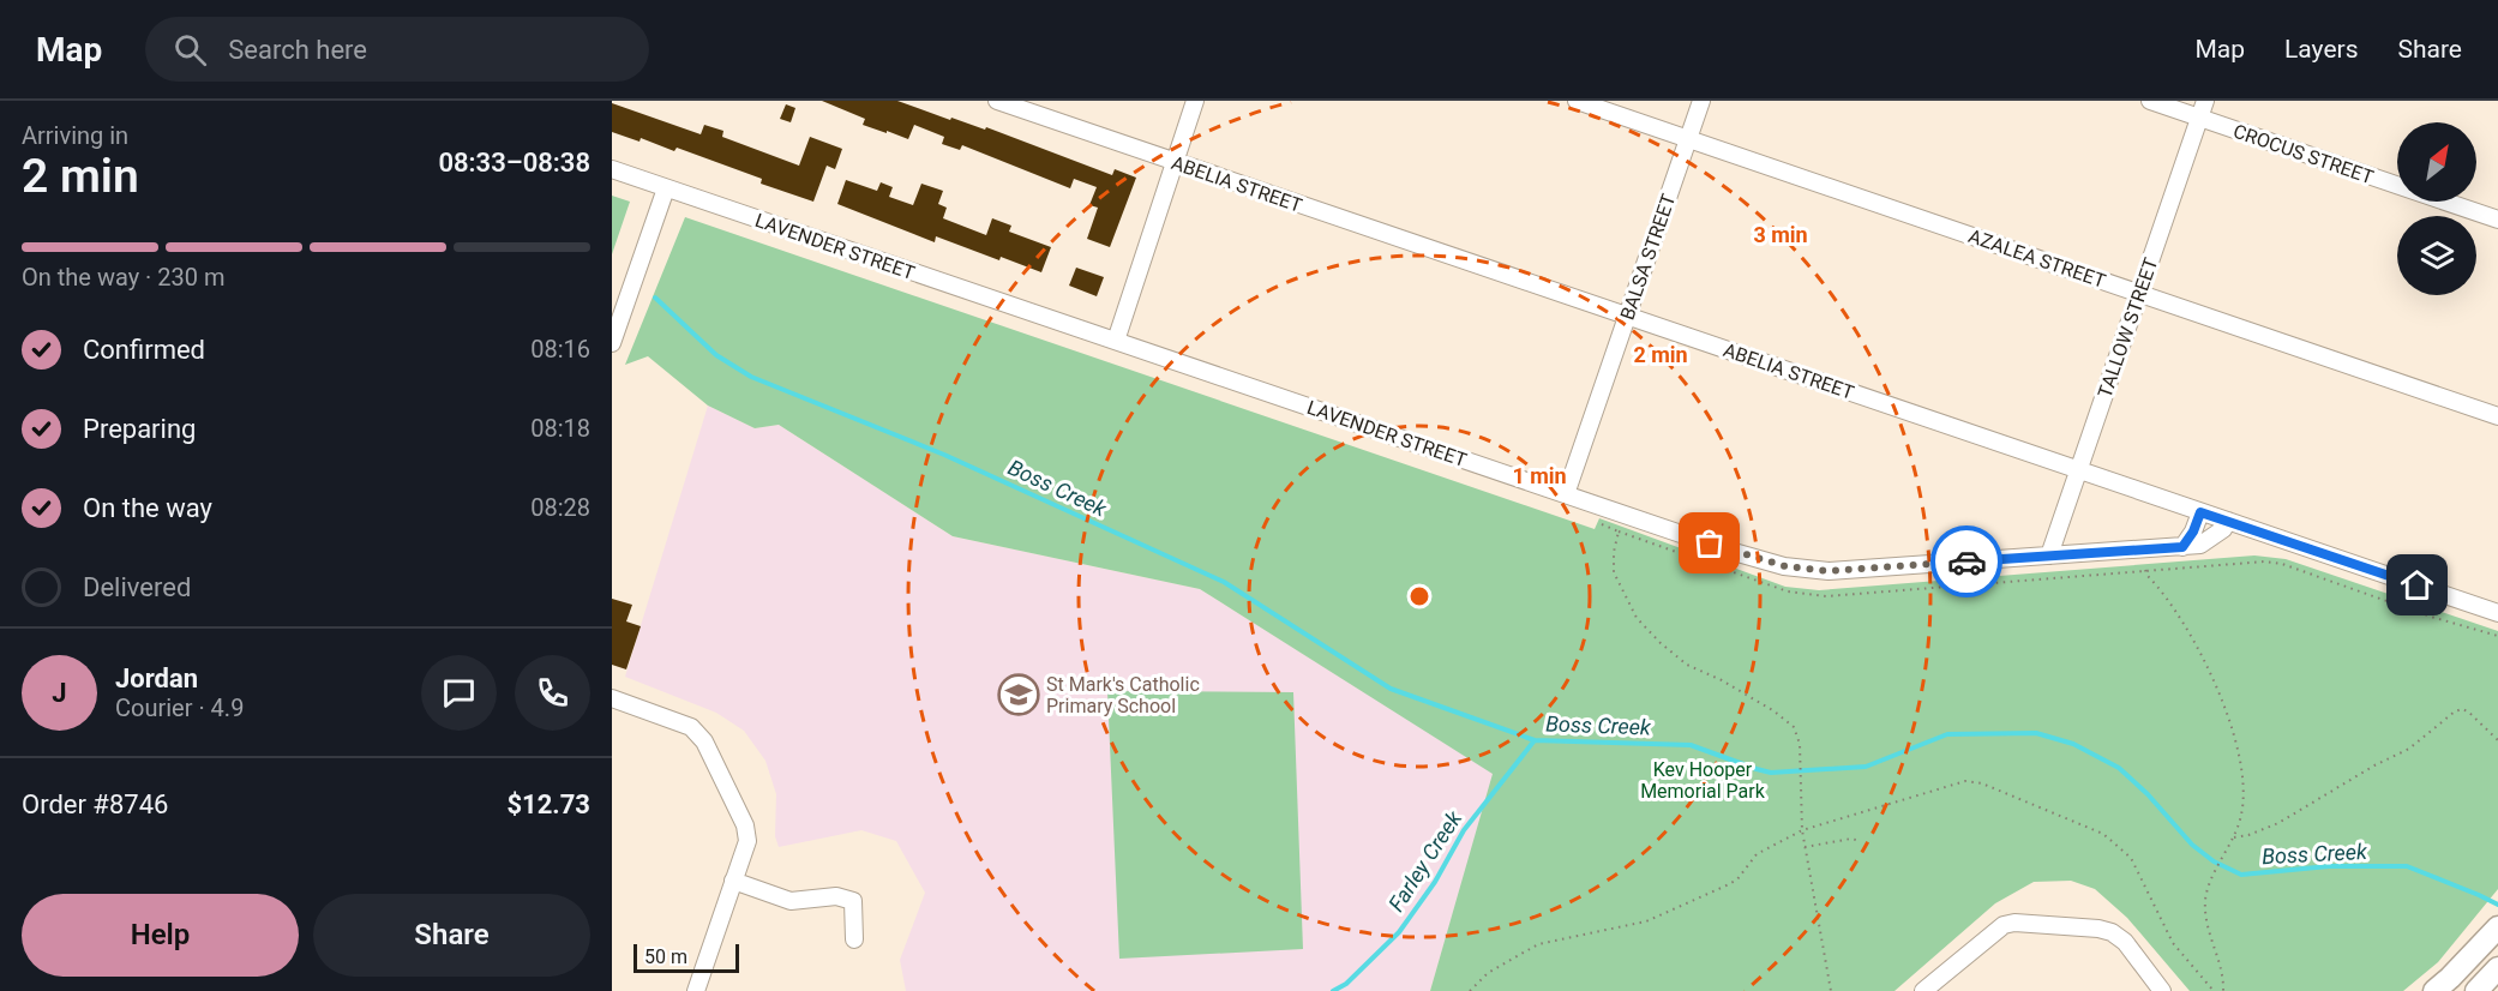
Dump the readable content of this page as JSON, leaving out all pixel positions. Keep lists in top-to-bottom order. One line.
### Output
{"streets":{"street":["CROCUS STREET","ABELIA STREET","LAVENDER STREET","BALSA STREET","AZALEA STREET","TALLOW STREET"]},"crossings":[["CROCUS STREET","TALLOW STREET"],["ABELIA STREET","LAVENDER STREET"],["ABELIA STREET","BALSA STREET"],["ABELIA STREET","TALLOW STREET"],["LAVENDER STREET","BALSA STREET"],["LAVENDER STREET","TALLOW STREET"],["BALSA STREET","AZALEA STREET"],["AZALEA STREET","TALLOW STREET"]],"water":["Boss Creek","Farley Creek"],"parks":["Kev Hooper Memorial Park"],"places":{"school or university":["St Mark's Catholic Primary School"]},"scale_bar":"50 m","north":"top right","page":{"header":"Map","search":"Search here","nav":["Map","Layers","Share"],"heading":["2 min","Arriving in","08:33–08:38"],"panel":["Jordan","Courier · 4.9","Order #8746","$12.73"],"bar":"On the way · 230 m","list":[["Confirmed","08:16"],["Preparing","08:18"],["On the way","08:28"],"Delivered"],"round":"J","buttons":["Help","Share"],"scale":"50 m"},"rings":["3 min","2 min","1 min"]}
